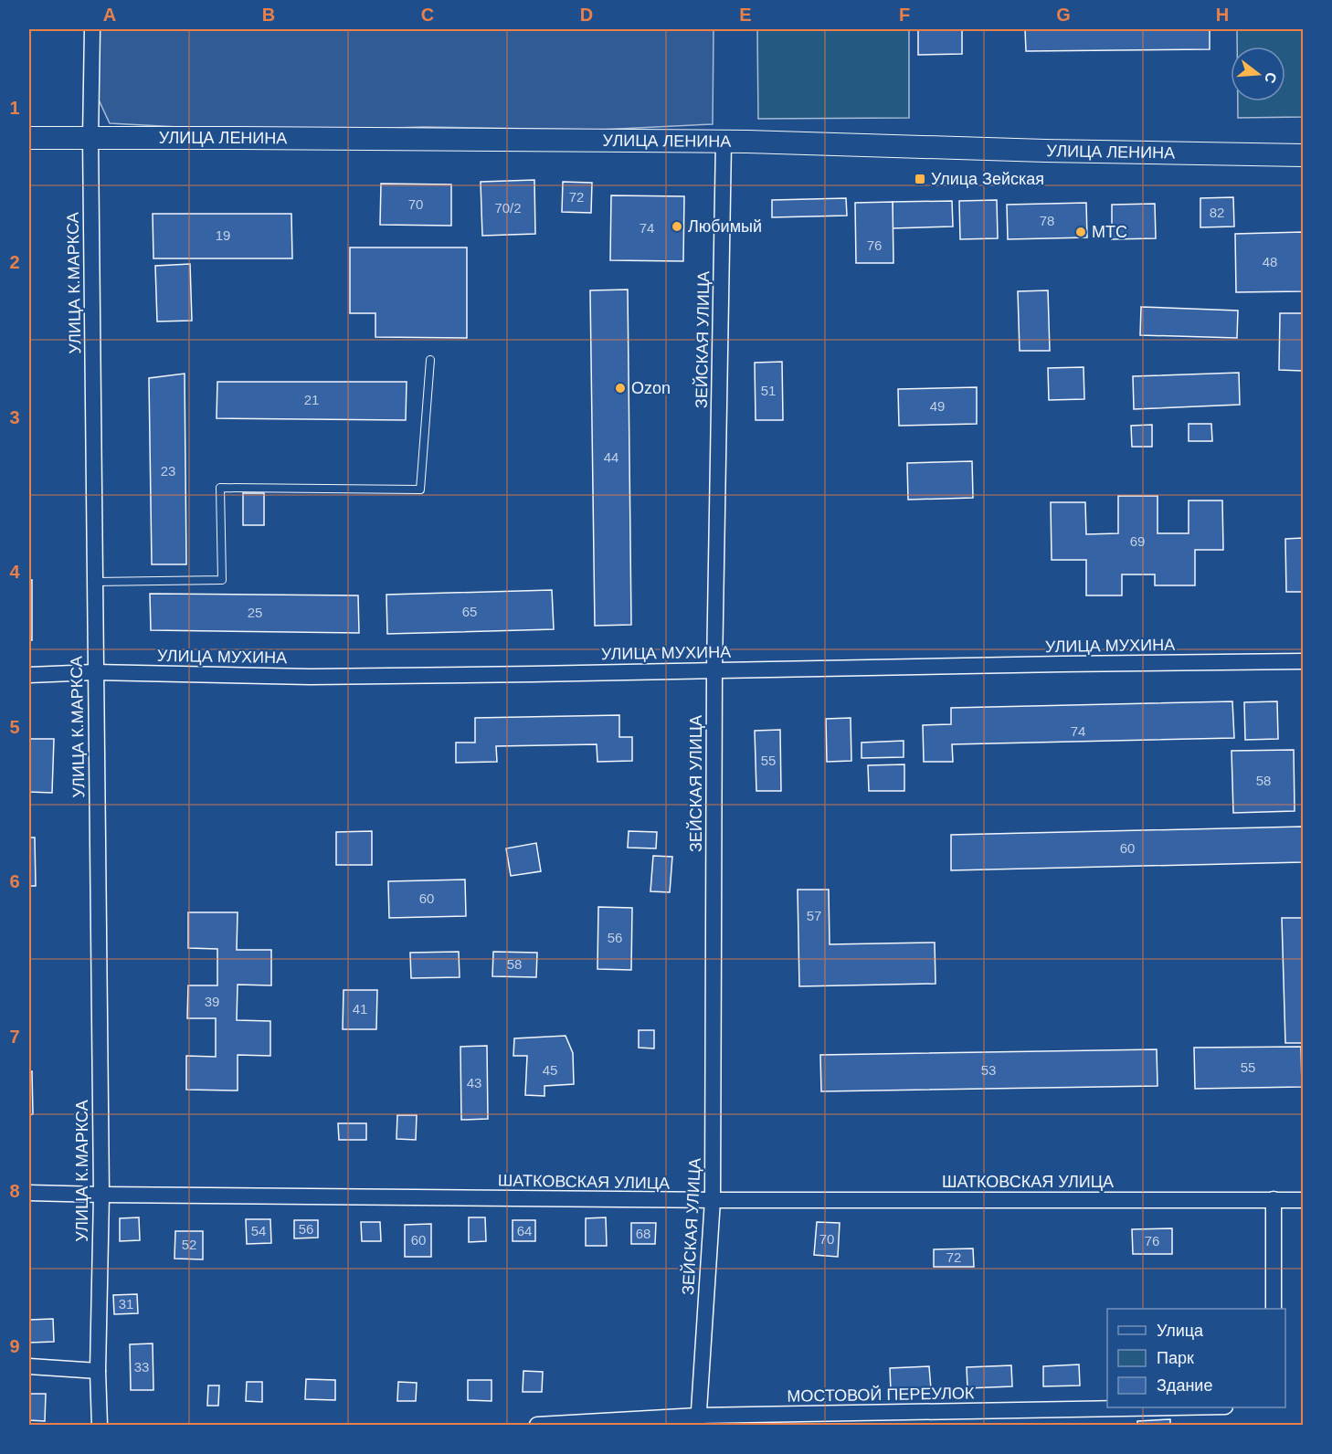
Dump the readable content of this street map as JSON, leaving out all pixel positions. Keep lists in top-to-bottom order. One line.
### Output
{"streets":{"main road":["УЛИЦА ЛЕНИНА"],"street":["УЛИЦА К.МАРКСА","ЗЕЙСКАЯ УЛИЦА","УЛИЦА МУХИНА","ШАТКОВСКАЯ УЛИЦА","МОСТОВОЙ ПЕРЕУЛОК"]},"crossings":[["УЛИЦА ЛЕНИНА","УЛИЦА К.МАРКСА"],["УЛИЦА ЛЕНИНА","ЗЕЙСКАЯ УЛИЦА"],["УЛИЦА К.МАРКСА","УЛИЦА МУХИНА"],["УЛИЦА К.МАРКСА","ШАТКОВСКАЯ УЛИЦА"],["ЗЕЙСКАЯ УЛИЦА","УЛИЦА МУХИНА"],["ЗЕЙСКАЯ УЛИЦА","ШАТКОВСКАЯ УЛИЦА"],["ЗЕЙСКАЯ УЛИЦА","МОСТОВОЙ ПЕРЕУЛОК"]],"places":{"transit":["Улица Зейская"],"other":["Любимый","МТС","Ozon"]},"house_numbers":["72","70","70/2","82","78","74","19","76","48","51","21","49","44","23","69","65","25","74","55","58","60","60","57","56","58","39","41","55","45","53","43","56","54","64","68","70","60","76","52","72","31","33"],"legend":["Улица","Парк","Здание"],"north":"right","grid":{"columns":["A","B","C","D","E","F","G","H"],"rows":["1","2","3","4","5","6","7","8","9"]}}
